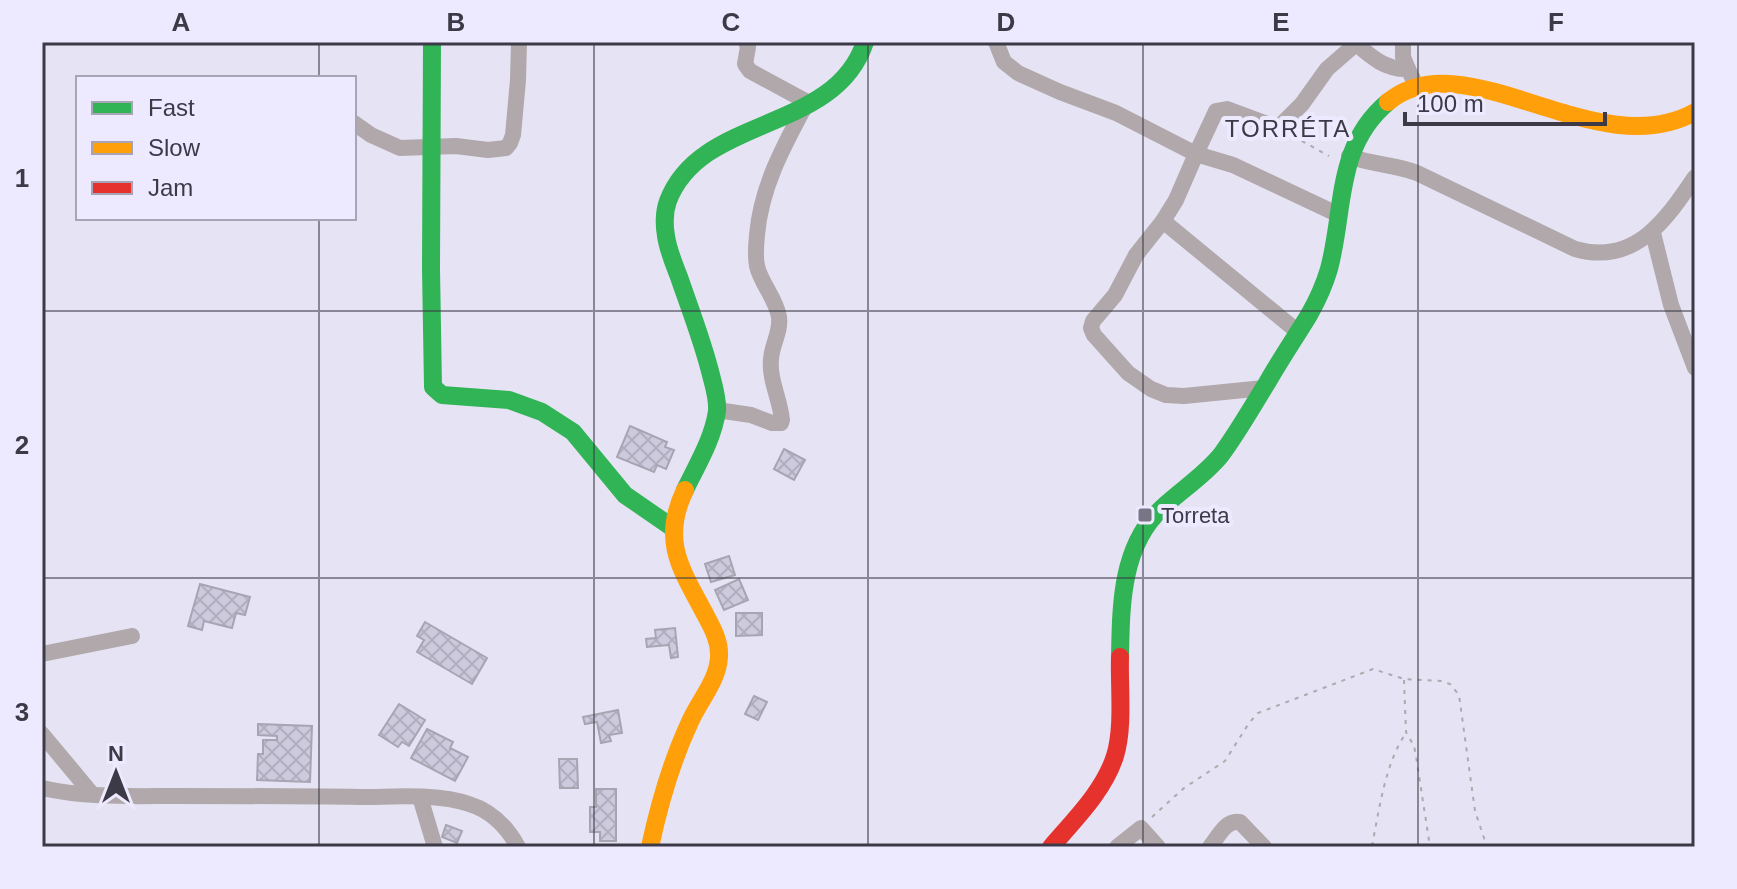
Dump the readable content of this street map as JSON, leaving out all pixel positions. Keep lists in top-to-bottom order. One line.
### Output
{"districts":["TORRÉTA"],"places":{"transit":["Torreta"]},"legend":["Fast","Slow","Jam"],"scale_bar":"100 m","north":"top","grid":{"columns":["A","B","C","D","E","F"],"rows":["1","2","3"]}}
